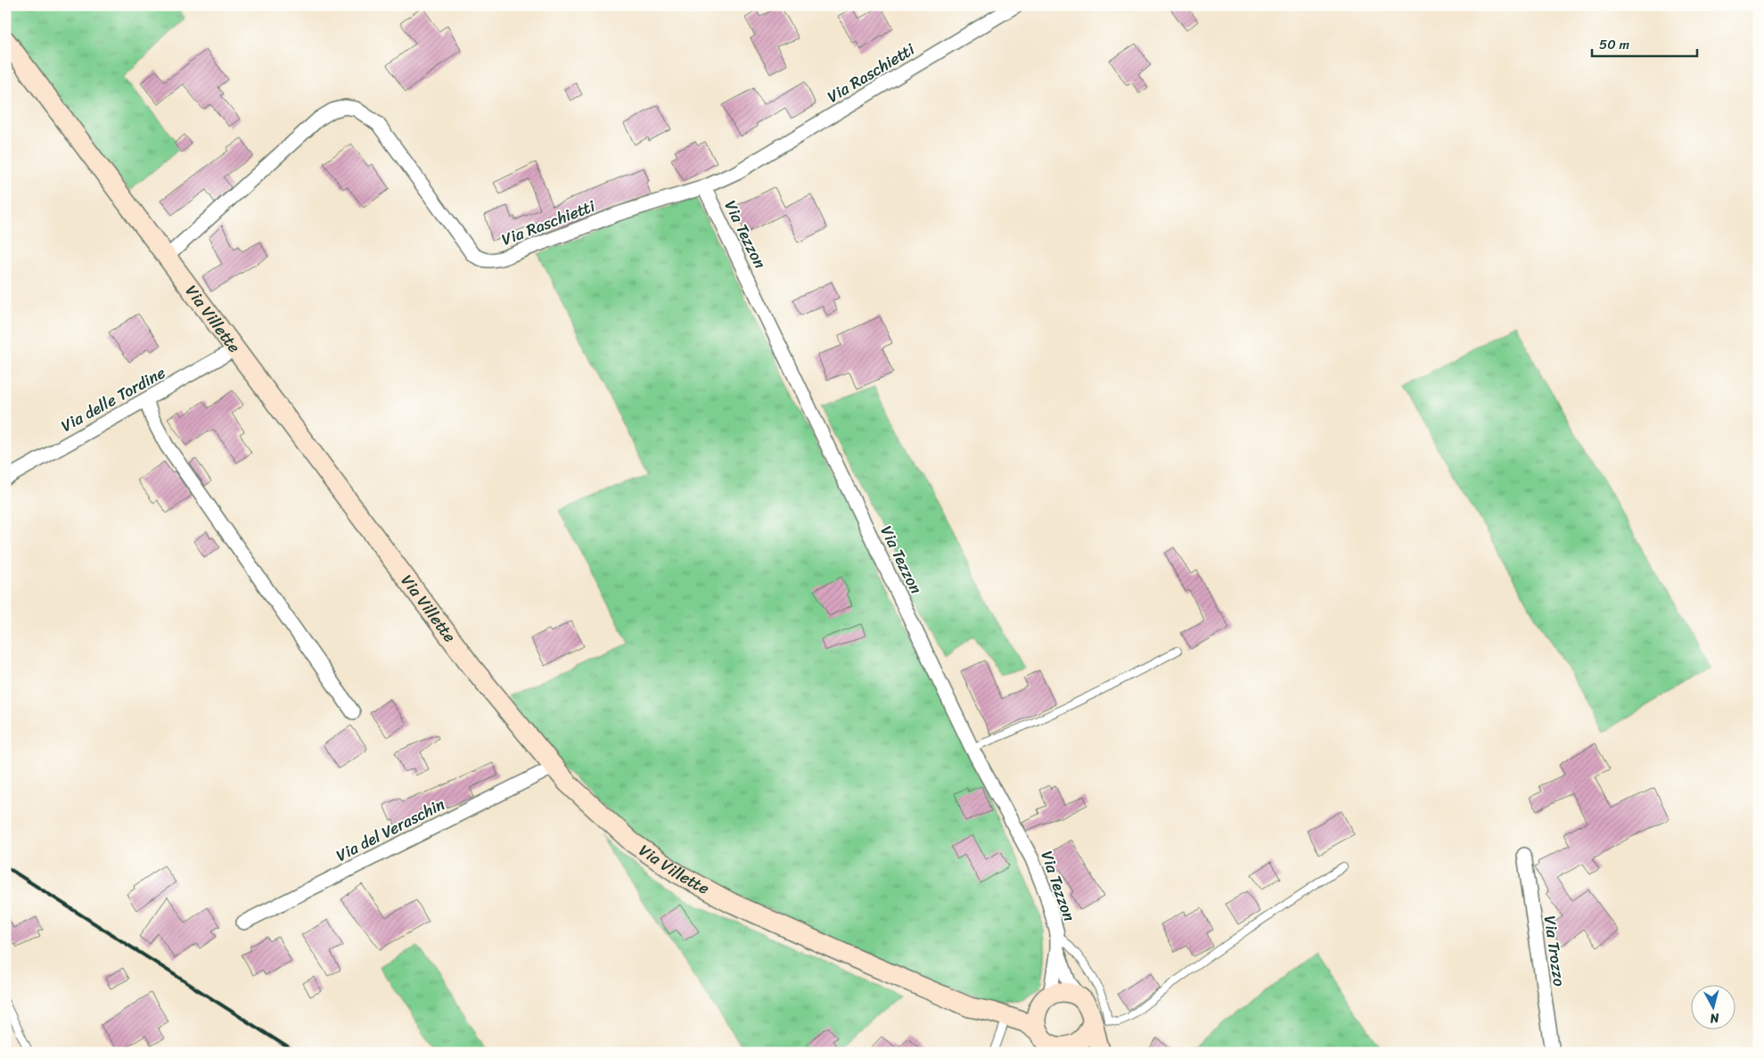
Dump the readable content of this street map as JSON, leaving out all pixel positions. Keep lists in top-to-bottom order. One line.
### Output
{"streets":{"street":["Via Raschietti","Via Tezzon","Via Villette","Via delle Tordine","Via del Veraschin","Via Trozzo"]},"crossings":[["Via Raschietti","Via Tezzon"],["Via Raschietti","Via Villette"],["Via Tezzon","Via Villette"],["Via Villette","Via delle Tordine"],["Via Villette","Via del Veraschin"]],"scale_bar":"50 m","north":"bottom"}
